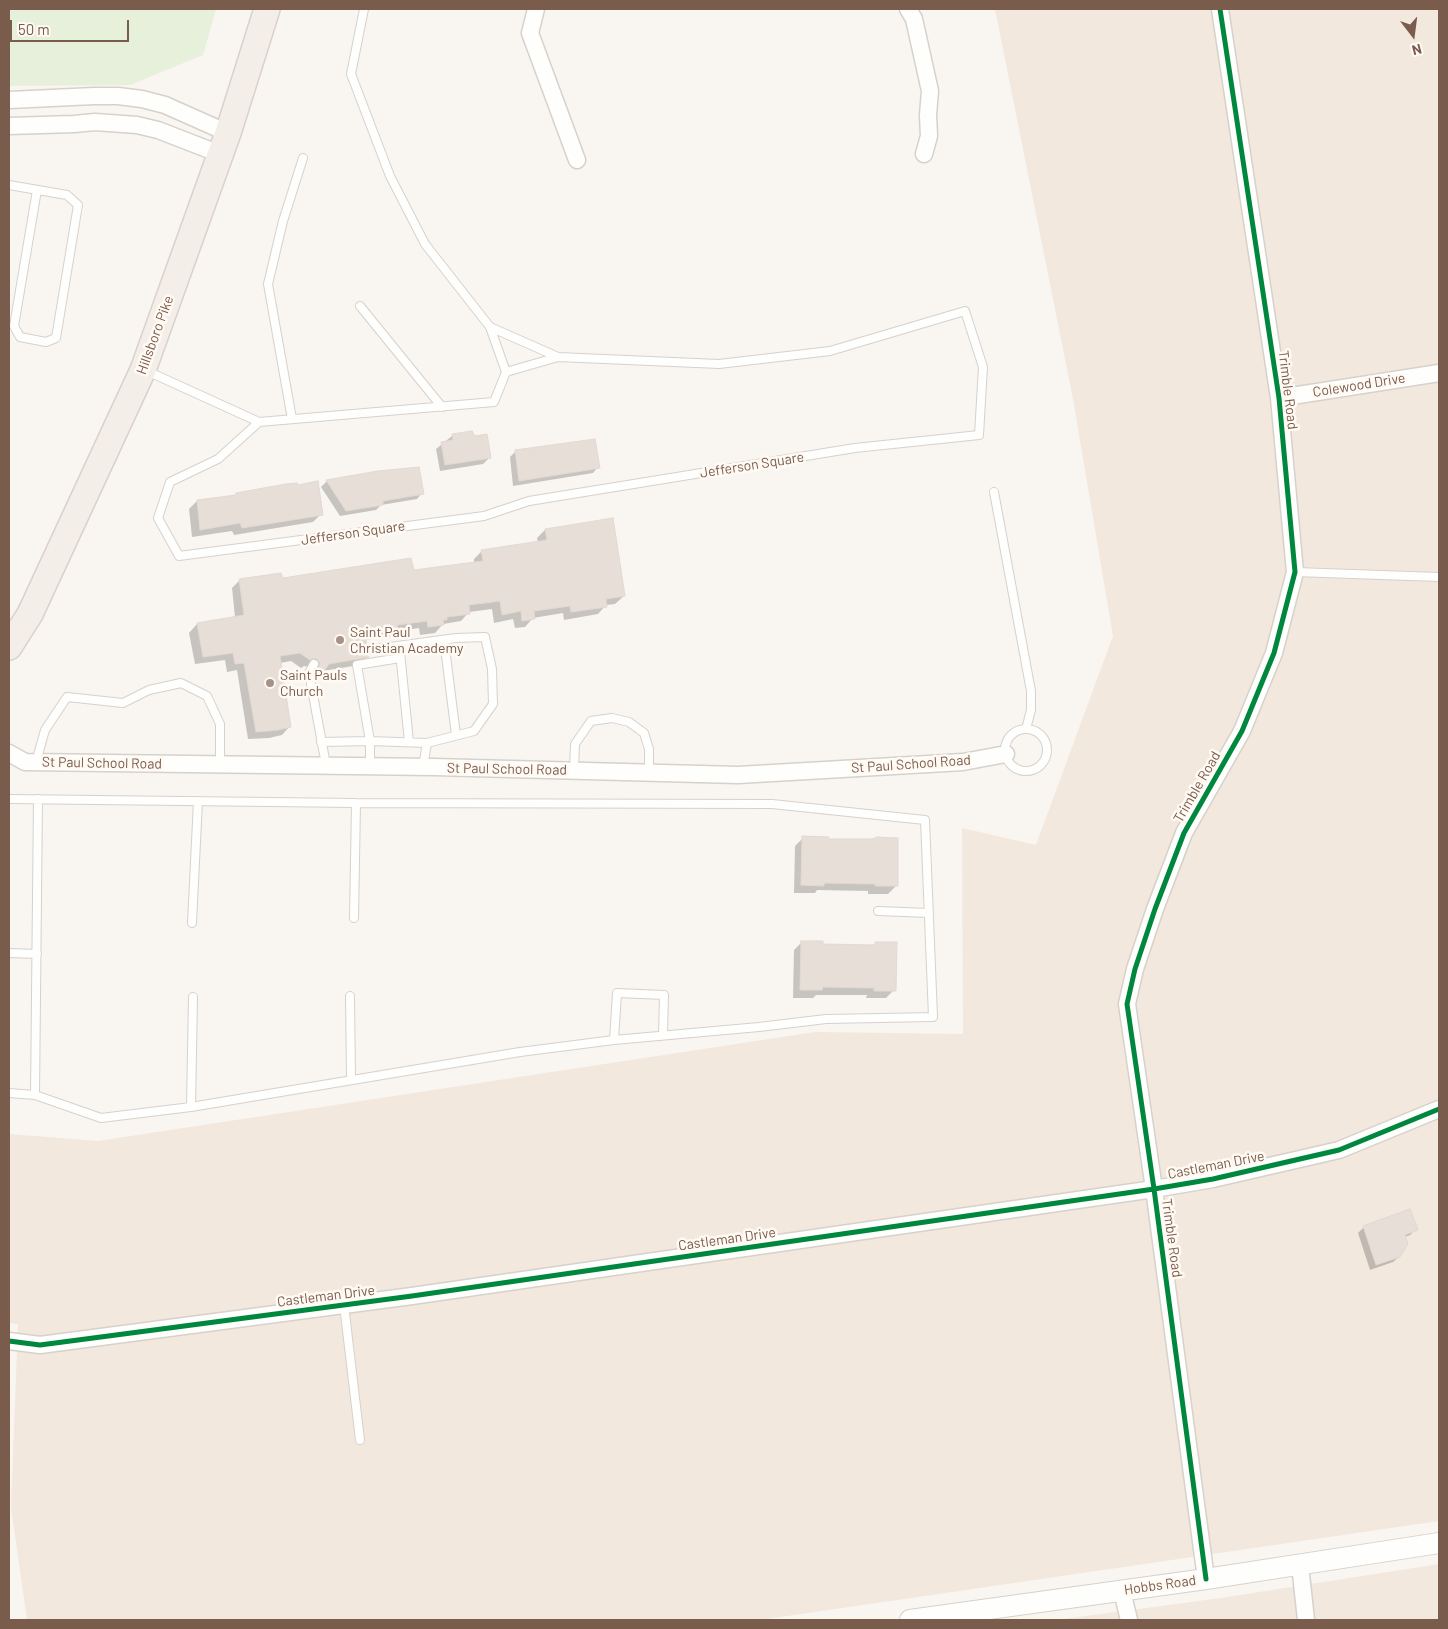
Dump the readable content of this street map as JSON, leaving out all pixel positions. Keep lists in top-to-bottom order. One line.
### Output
{"streets":{"main road":["Hillsboro Pike"],"street":["Colewood Drive","Trimble Road","St Paul School Road","Castleman Drive","Hobbs Road"],"lane":["Jefferson Square"]},"crossings":[["Colewood Drive","Trimble Road"],["Trimble Road","Castleman Drive"],["Trimble Road","Hobbs Road"]],"places":["Saint Paul Christian Academy","Saint Pauls Church"],"scale_bar":"50 m","north":"bottom"}
